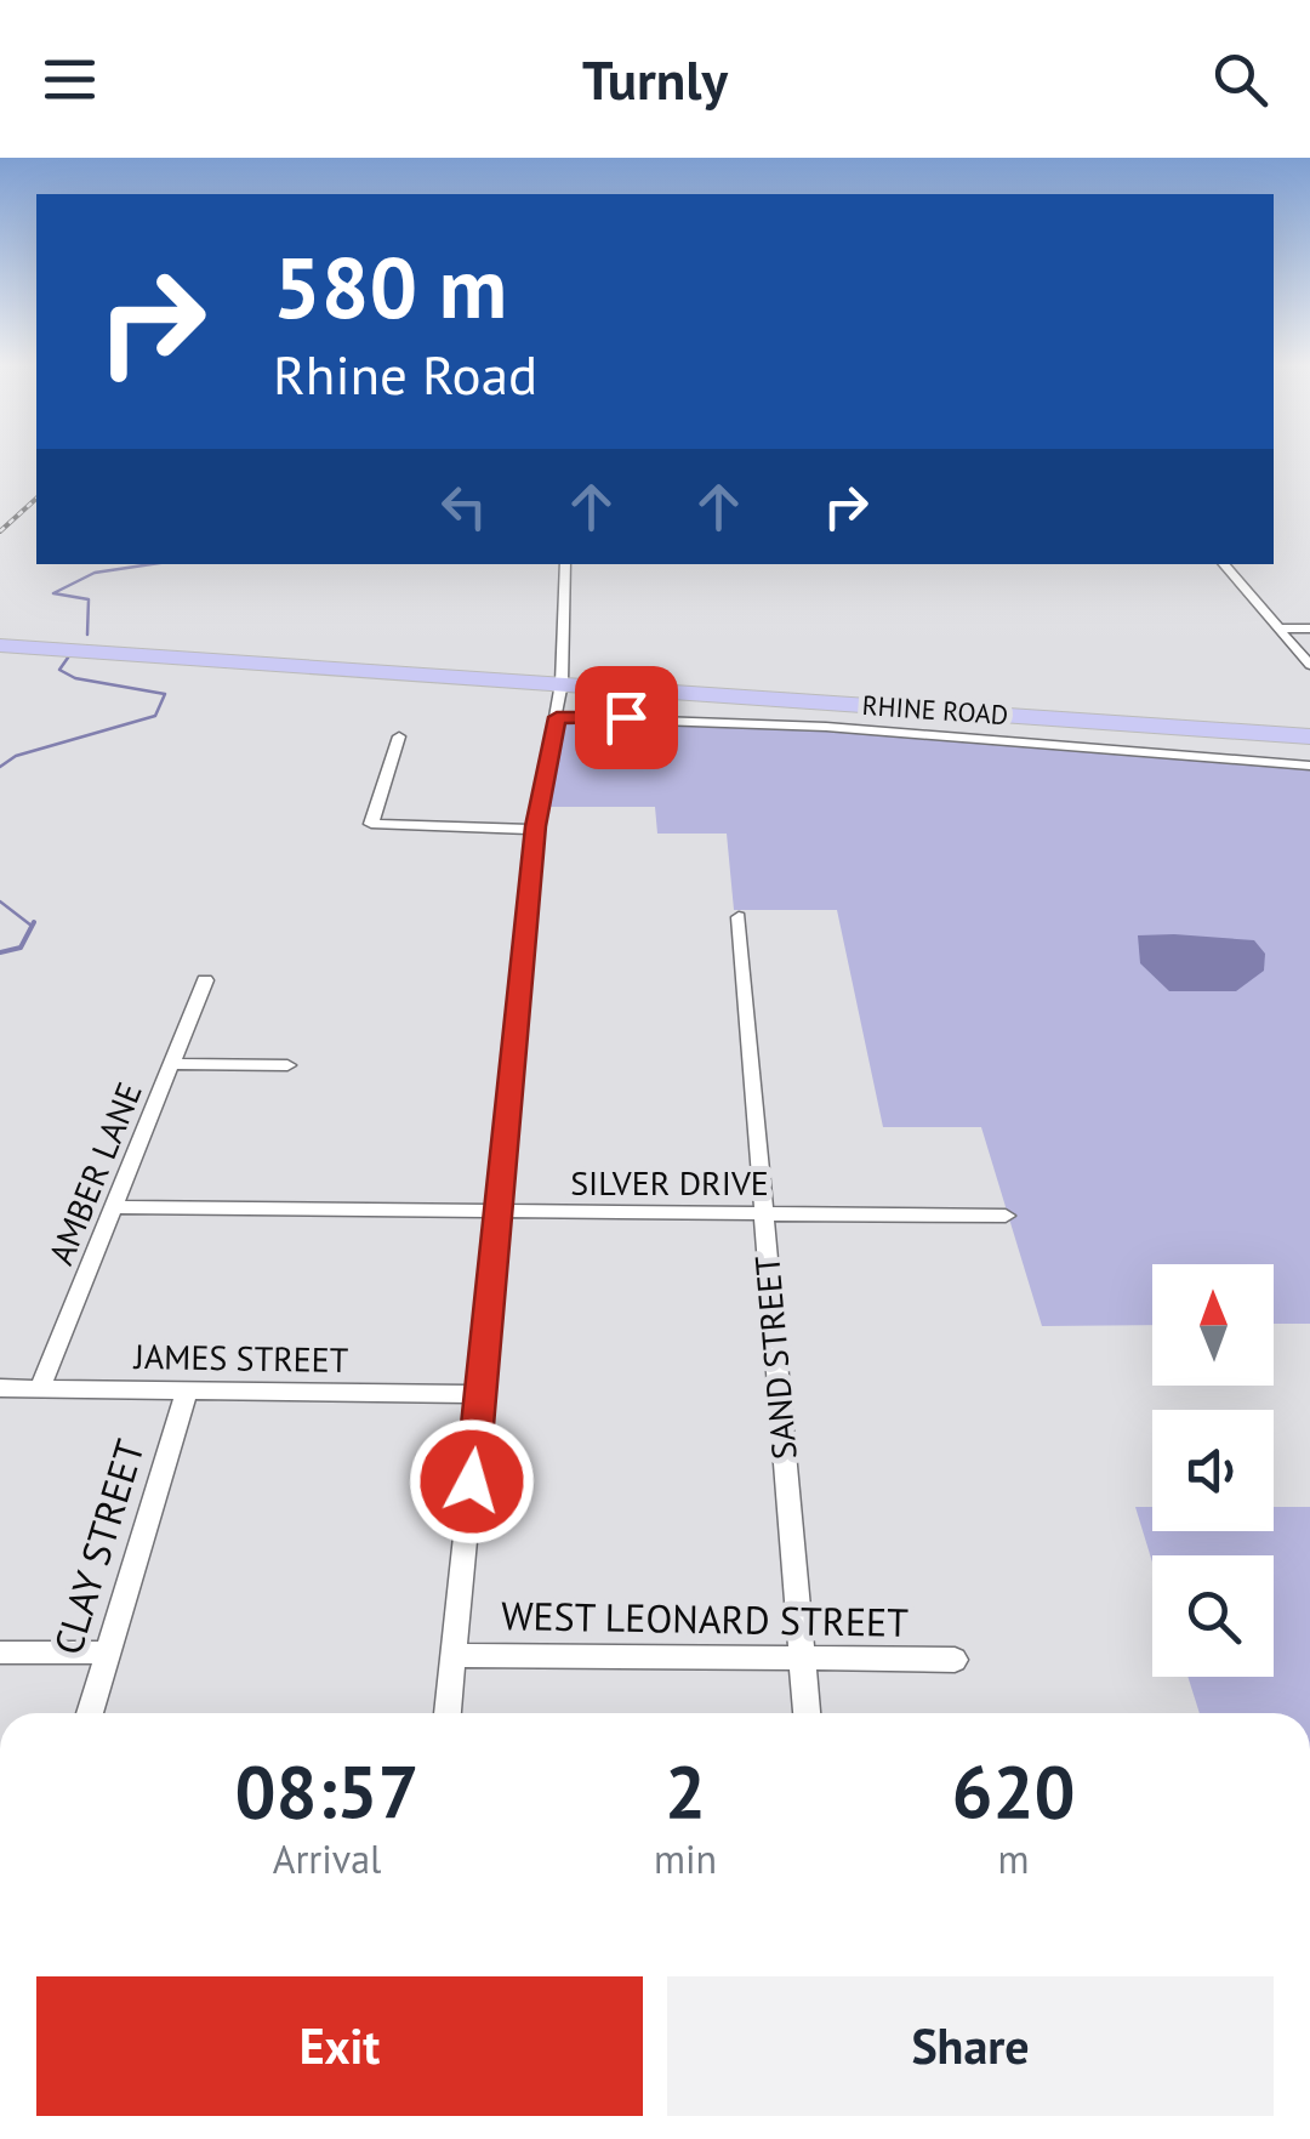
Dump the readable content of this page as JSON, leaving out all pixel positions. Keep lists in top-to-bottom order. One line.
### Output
{"streets":{"street":["RHINE ROAD","AMBER LANE","SILVER DRIVE","JAMES STREET","SAND STREET","CLAY STREET","WEST LEONARD STREET"]},"crossings":[["AMBER LANE","SILVER DRIVE"],["AMBER LANE","JAMES STREET"],["SILVER DRIVE","SAND STREET"],["JAMES STREET","CLAY STREET"],["SAND STREET","WEST LEONARD STREET"]],"north":"top","page":{"header":"Turnly","turn":["580 m","Rhine Road"],"eta":["08:57","Arrival","2","min","620","m"],"buttons":["Exit","Share"]}}
